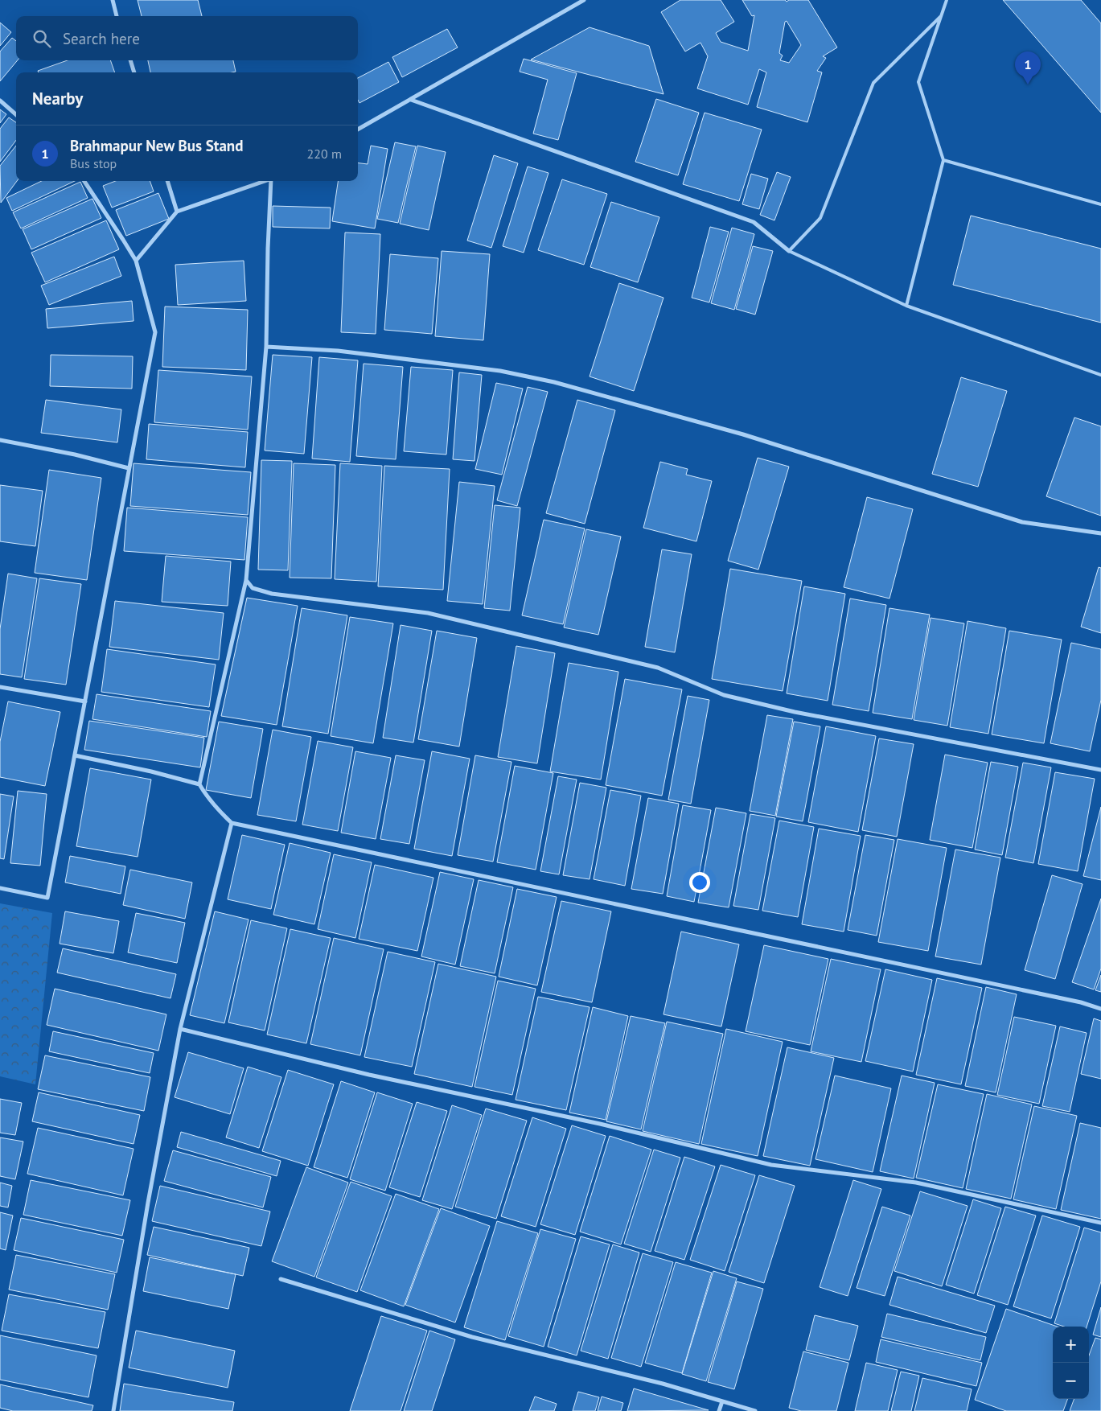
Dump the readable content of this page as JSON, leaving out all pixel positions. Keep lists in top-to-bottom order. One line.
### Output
{"page":{"search":"Search here","pins":"1","heading":"Nearby","list":[{"mark":"1","name":"Brahmapur New Bus Stand","note":"Bus stop","value":"220 m"}],"map_buttons":["+","−"]}}
